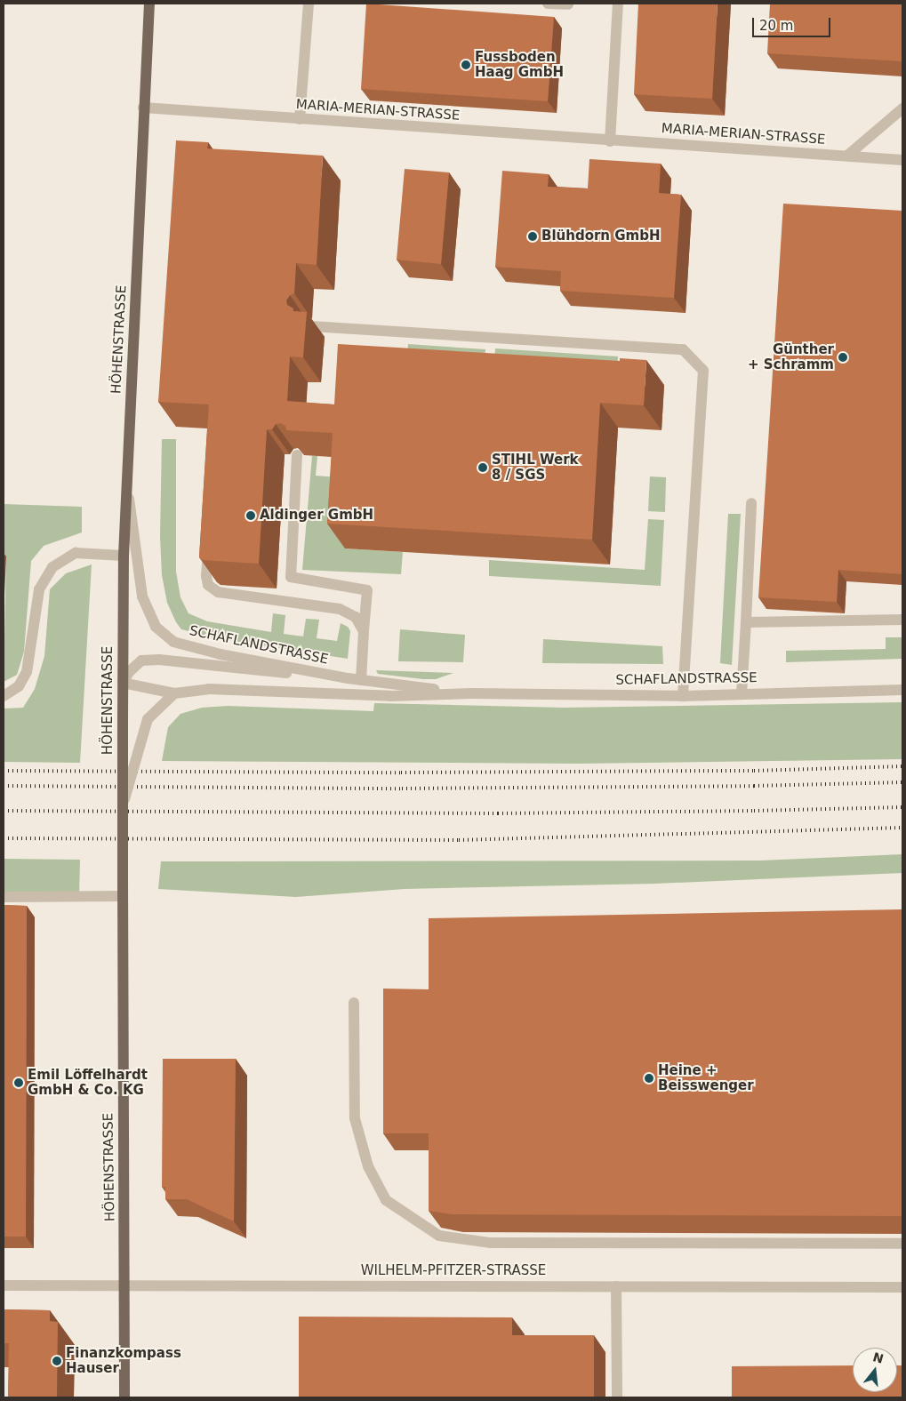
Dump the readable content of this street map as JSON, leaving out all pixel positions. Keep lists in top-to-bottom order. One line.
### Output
{"streets":{"main road":["HÖHENSTRASSE"],"street":["MARIA-MERIAN-STRASSE","SCHAFLANDSTRASSE","WILHELM-PFITZER-STRASSE"]},"crossings":[["MARIA-MERIAN-STRASSE","HÖHENSTRASSE"],["HÖHENSTRASSE","SCHAFLANDSTRASSE"],["HÖHENSTRASSE","WILHELM-PFITZER-STRASSE"]],"places":["Fussboden Haag GmbH","Blühdorn GmbH","Günther + Schramm","STIHL Werk 8 / SGS","Aldinger GmbH","Heine + Beisswenger","Emil Löffelhardt GmbH & Co. KG","Finanzkompass Hauser"],"scale_bar":"20 m","north":"top"}
